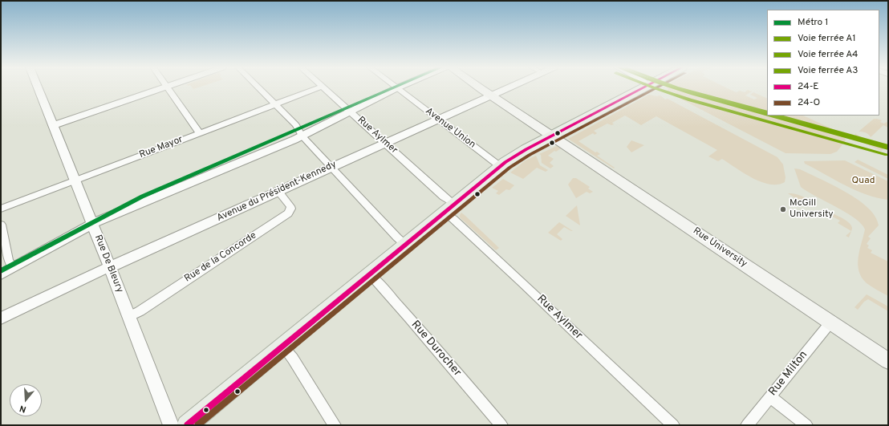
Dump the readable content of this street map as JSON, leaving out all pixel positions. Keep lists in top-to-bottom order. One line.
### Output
{"streets":{"main road":["Rue University"],"street":["Avenue Union","Rue Aylmer","Rue Mayor","Avenue du Président-Kennedy","Rue de la Concorde","Rue De Bleury","Rue Durocher","Rue Milton"]},"crossings":[["Avenue Union","Avenue du Président-Kennedy"],["Rue Aylmer","Avenue du Président-Kennedy"],["Rue Mayor","Rue De Bleury"],["Avenue du Président-Kennedy","Rue University"],["Avenue du Président-Kennedy","Rue de la Concorde"],["Avenue du Président-Kennedy","Rue De Bleury"],["Rue University","Rue Milton"],["Rue de la Concorde","Rue De Bleury"]],"parks":["Quad"],"places":["McGill University"],"lines":["metro line 1","rail line A1","rail line A4","rail line A3","transit line 24-E","transit line 24-O"],"legend":["Métro 1","Voie ferrée A1","Voie ferrée A4","Voie ferrée A3","24-E","24-O"],"north":"bottom"}
